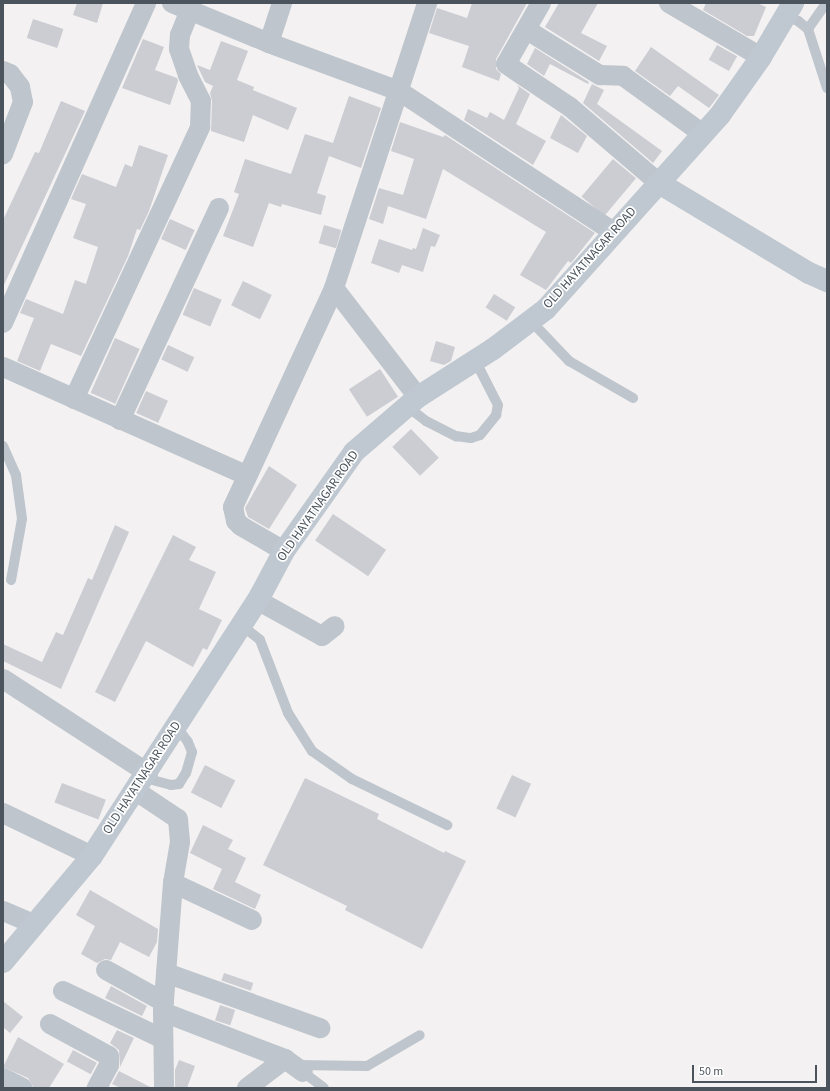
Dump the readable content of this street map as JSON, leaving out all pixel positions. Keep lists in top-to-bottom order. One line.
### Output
{"streets":{"street":["OLD HAYATNAGAR ROAD"]},"scale_bar":"50 m"}
